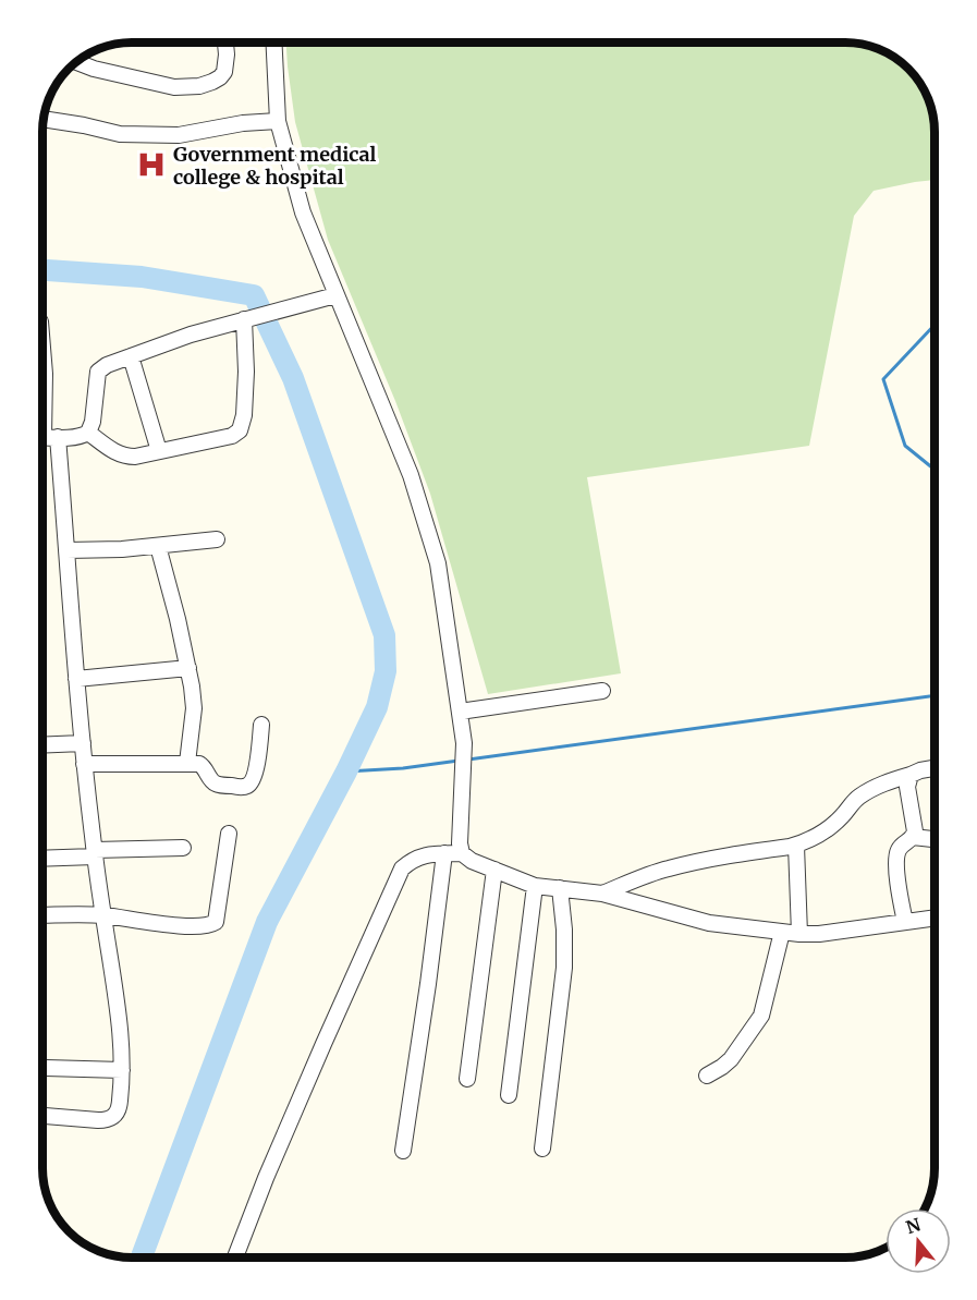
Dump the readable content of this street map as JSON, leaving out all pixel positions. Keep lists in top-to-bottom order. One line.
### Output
{"places":{"hospital":["Government medical college & hospital"]},"north":"top"}
